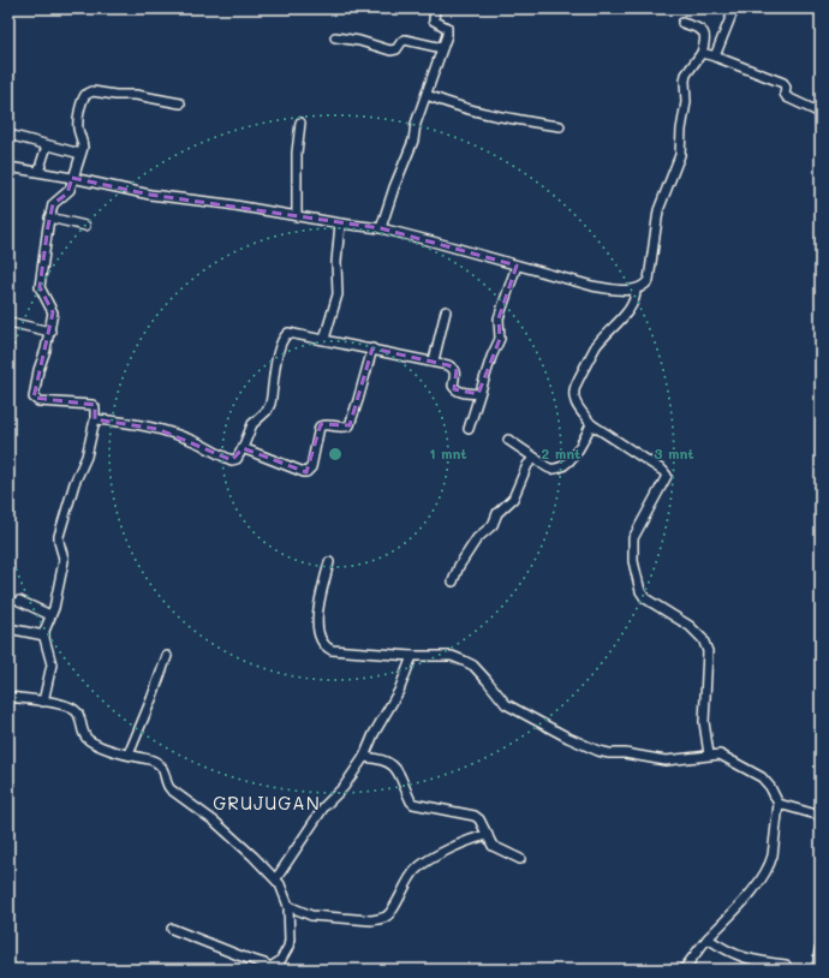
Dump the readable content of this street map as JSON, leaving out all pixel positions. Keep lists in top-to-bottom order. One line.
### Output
{"districts":["GRUJUGAN"],"rings":["1 mnt","2 mnt","3 mnt"]}
